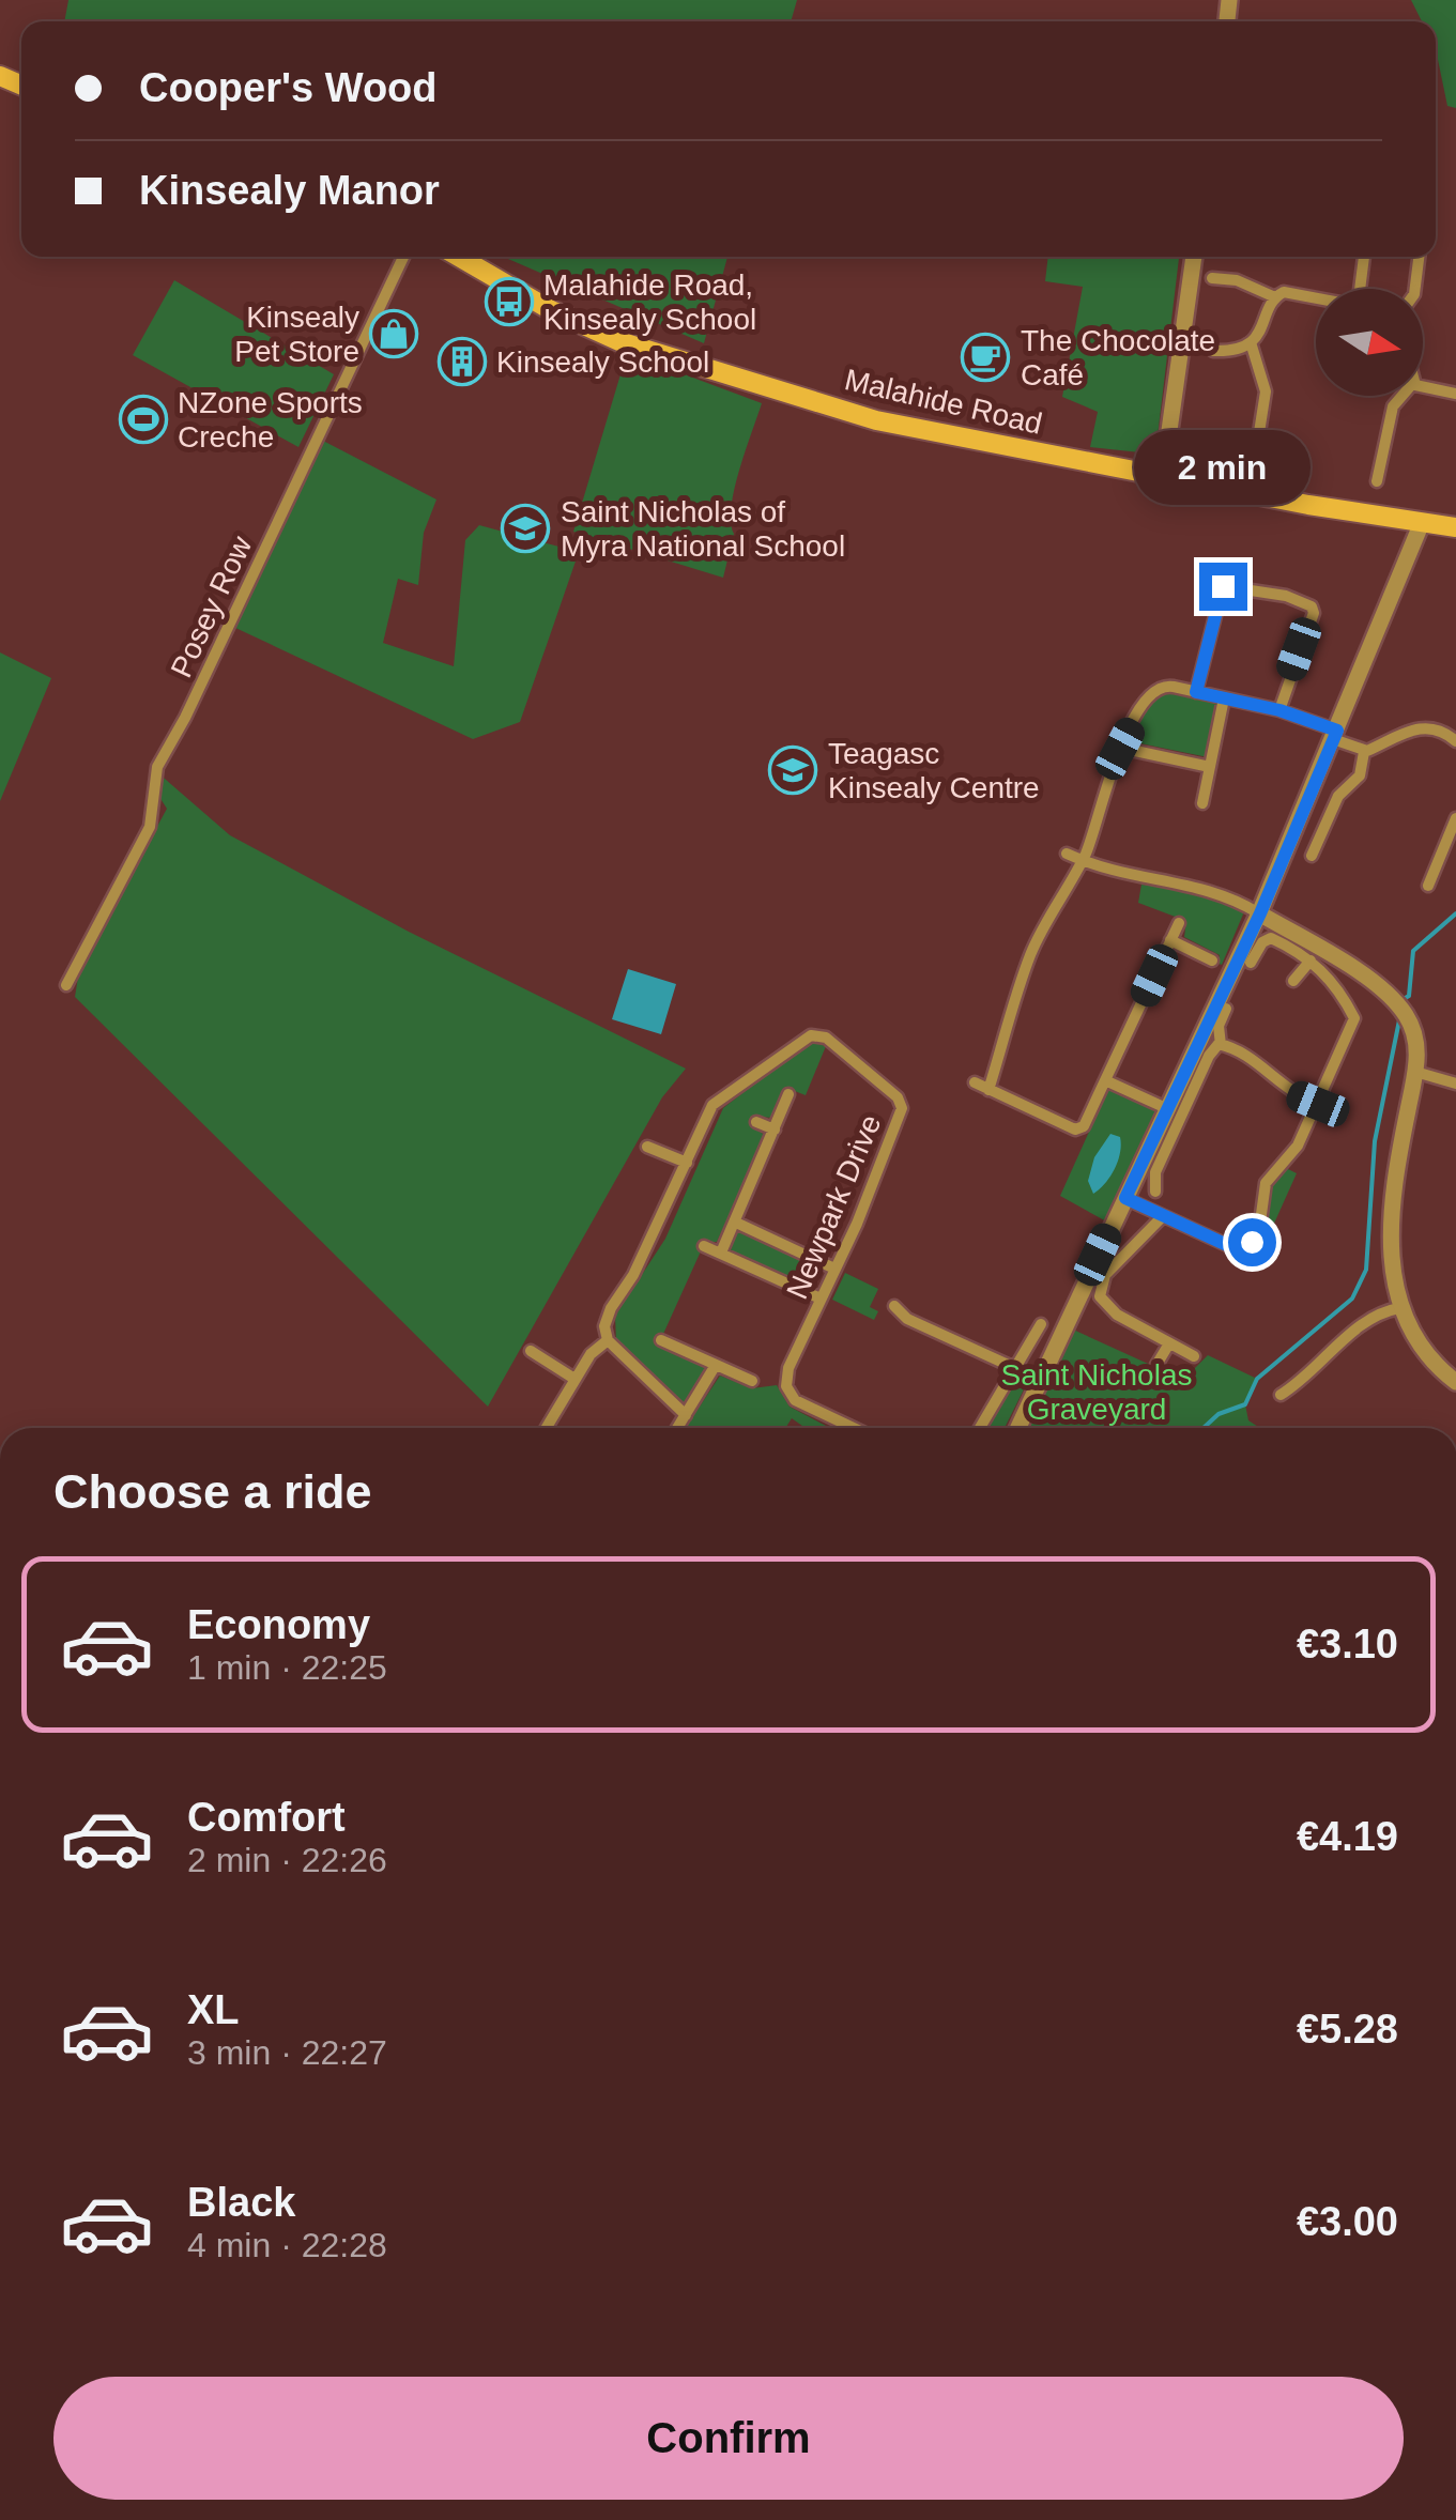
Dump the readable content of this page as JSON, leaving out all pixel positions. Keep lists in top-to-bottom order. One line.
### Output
{"streets":{"main road":["Malahide Road"],"street":["Posey Row","Newpark Drive"]},"parks":["Saint Nicholas Graveyard"],"places":{"bus stop":["Malahide Road, Kinsealy School"],"shop":["Kinsealy Pet Store"],"cafe":["The Chocolate Café"],"building":["Kinsealy School"],"sports":["NZone Sports Creche"],"school or university":["Saint Nicholas of Myra National School","Teagasc Kinsealy Centre"]},"north":"right","page":{"banner":["Cooper's Wood","Kinsealy Manor"],"bubble":"2 min","heading":"Choose a ride","list":[{"name":"Economy","note":"1 min · 22:25","value":"€3.10"},{"name":"Comfort","note":"2 min · 22:26","value":"€4.19"},{"name":"XL","note":"3 min · 22:27","value":"€5.28"},{"name":"Black","note":"4 min · 22:28","value":"€3.00"}],"buttons":"Confirm"}}
